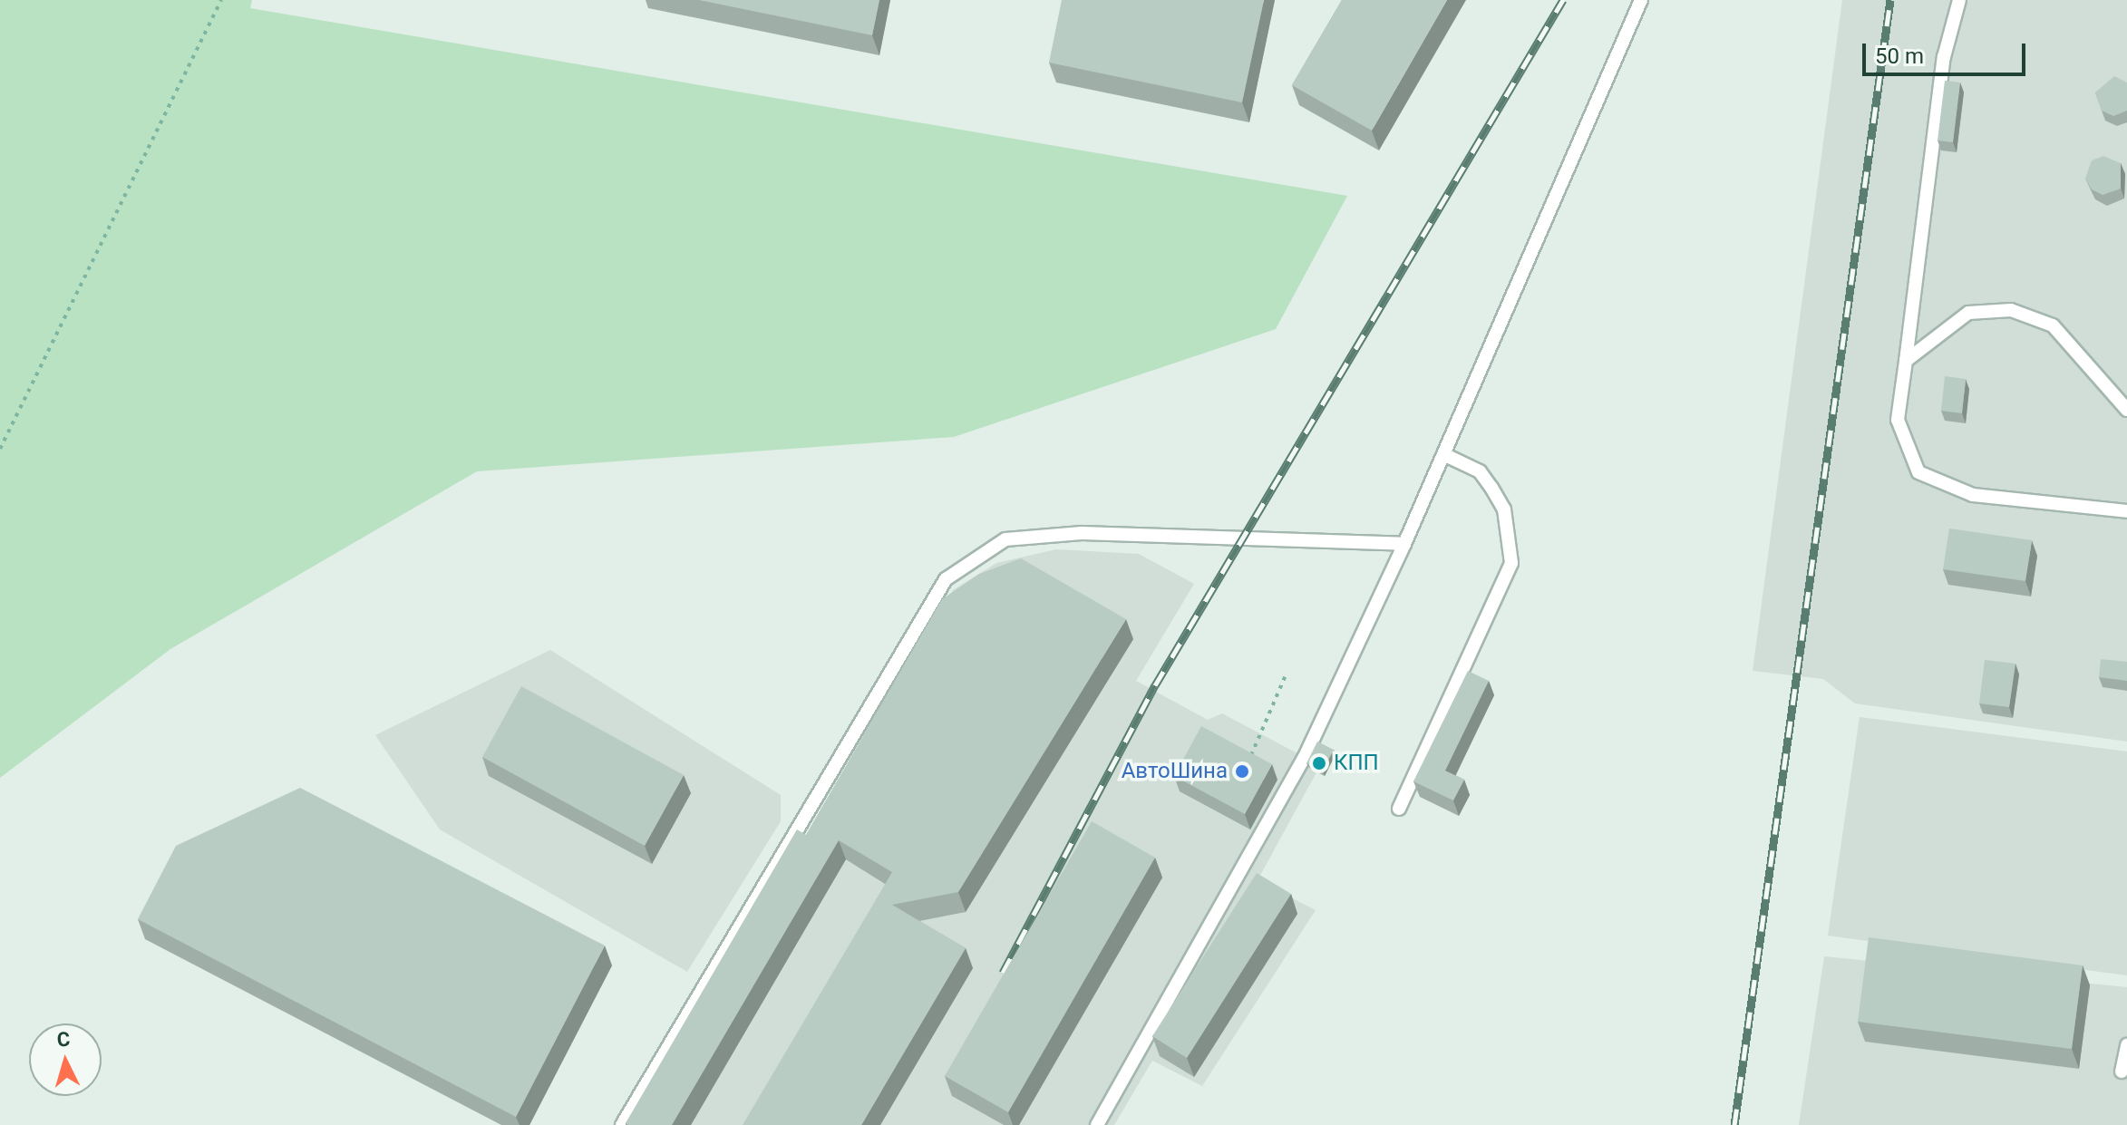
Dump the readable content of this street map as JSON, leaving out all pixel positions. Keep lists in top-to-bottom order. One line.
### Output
{"places":["КПП","АвтоШина"],"scale_bar":"50 m","north":"top"}
